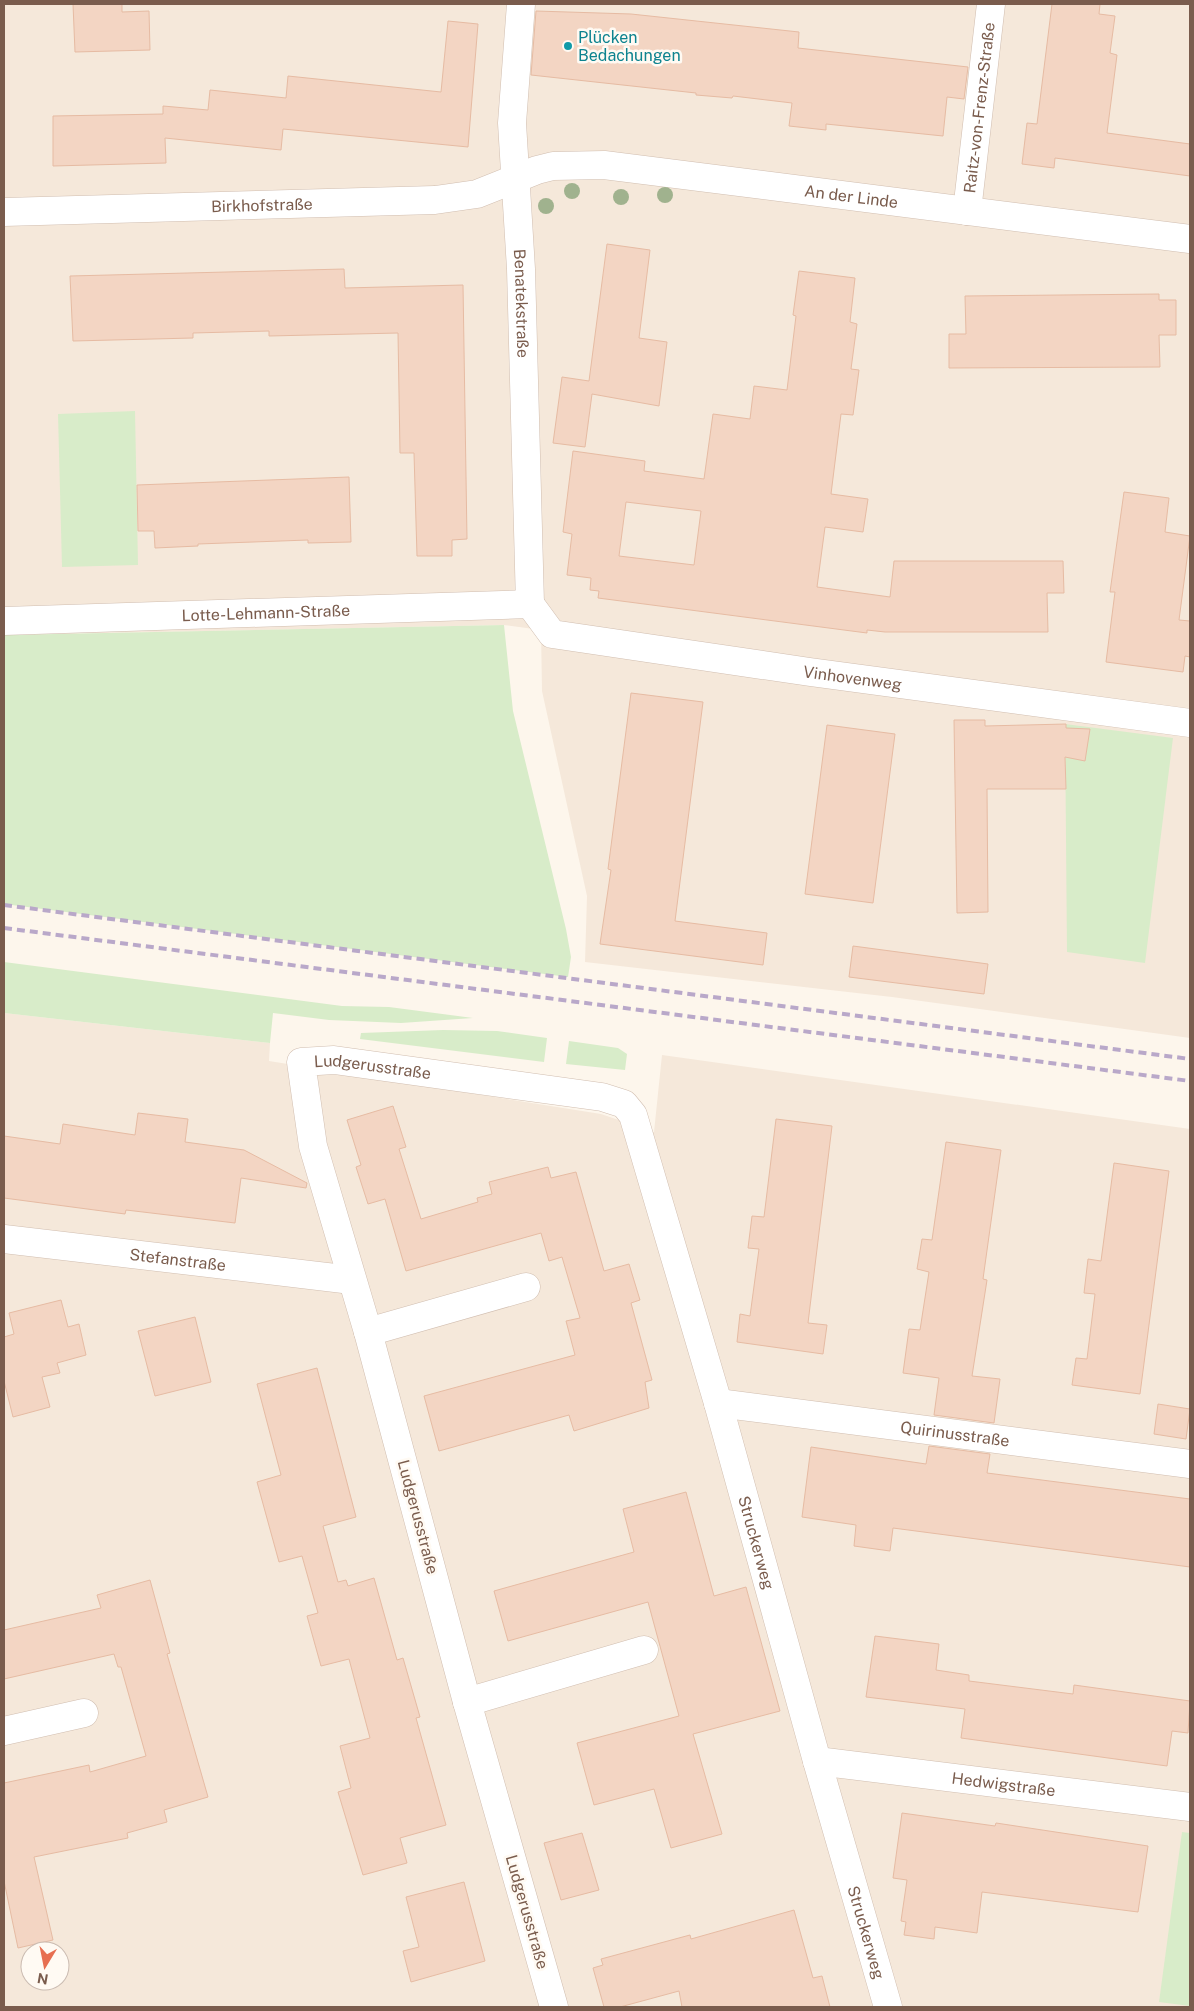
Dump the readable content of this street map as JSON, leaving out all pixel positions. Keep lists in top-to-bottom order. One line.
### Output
{"streets":{"street":["Raitz-von-Frenz-Straße","An der Linde","Birkhofstraße","Benatekstraße","Lotte-Lehmann-Straße","Vinhovenweg","Ludgerusstraße","Stefanstraße","Quirinusstraße","Struckerweg","Hedwigstraße"]},"crossings":[["Raitz-von-Frenz-Straße","An der Linde"],["An der Linde","Birkhofstraße"],["An der Linde","Benatekstraße"],["Birkhofstraße","Benatekstraße"],["Benatekstraße","Lotte-Lehmann-Straße"],["Benatekstraße","Vinhovenweg"],["Lotte-Lehmann-Straße","Vinhovenweg"],["Ludgerusstraße","Stefanstraße"],["Ludgerusstraße","Struckerweg"],["Quirinusstraße","Struckerweg"],["Struckerweg","Hedwigstraße"]],"places":["Plücken Bedachungen"],"north":"bottom"}
